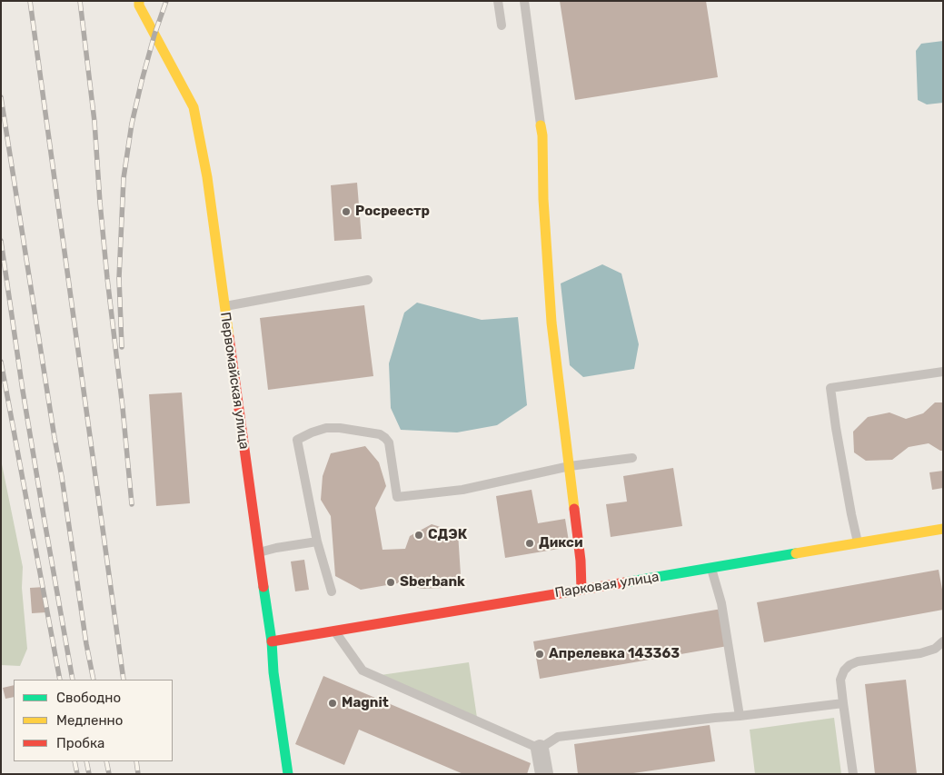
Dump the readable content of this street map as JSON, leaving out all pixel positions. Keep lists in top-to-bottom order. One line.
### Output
{"streets":{"street":["Первомайская улица","Парковая улица"]},"crossings":[["Первомайская улица","Парковая улица"]],"places":["Росреестр","СДЭК","Дикси","Sberbank","Апрелевка 143363","Magnit"],"legend":["Свободно","Медленно","Пробка"]}
